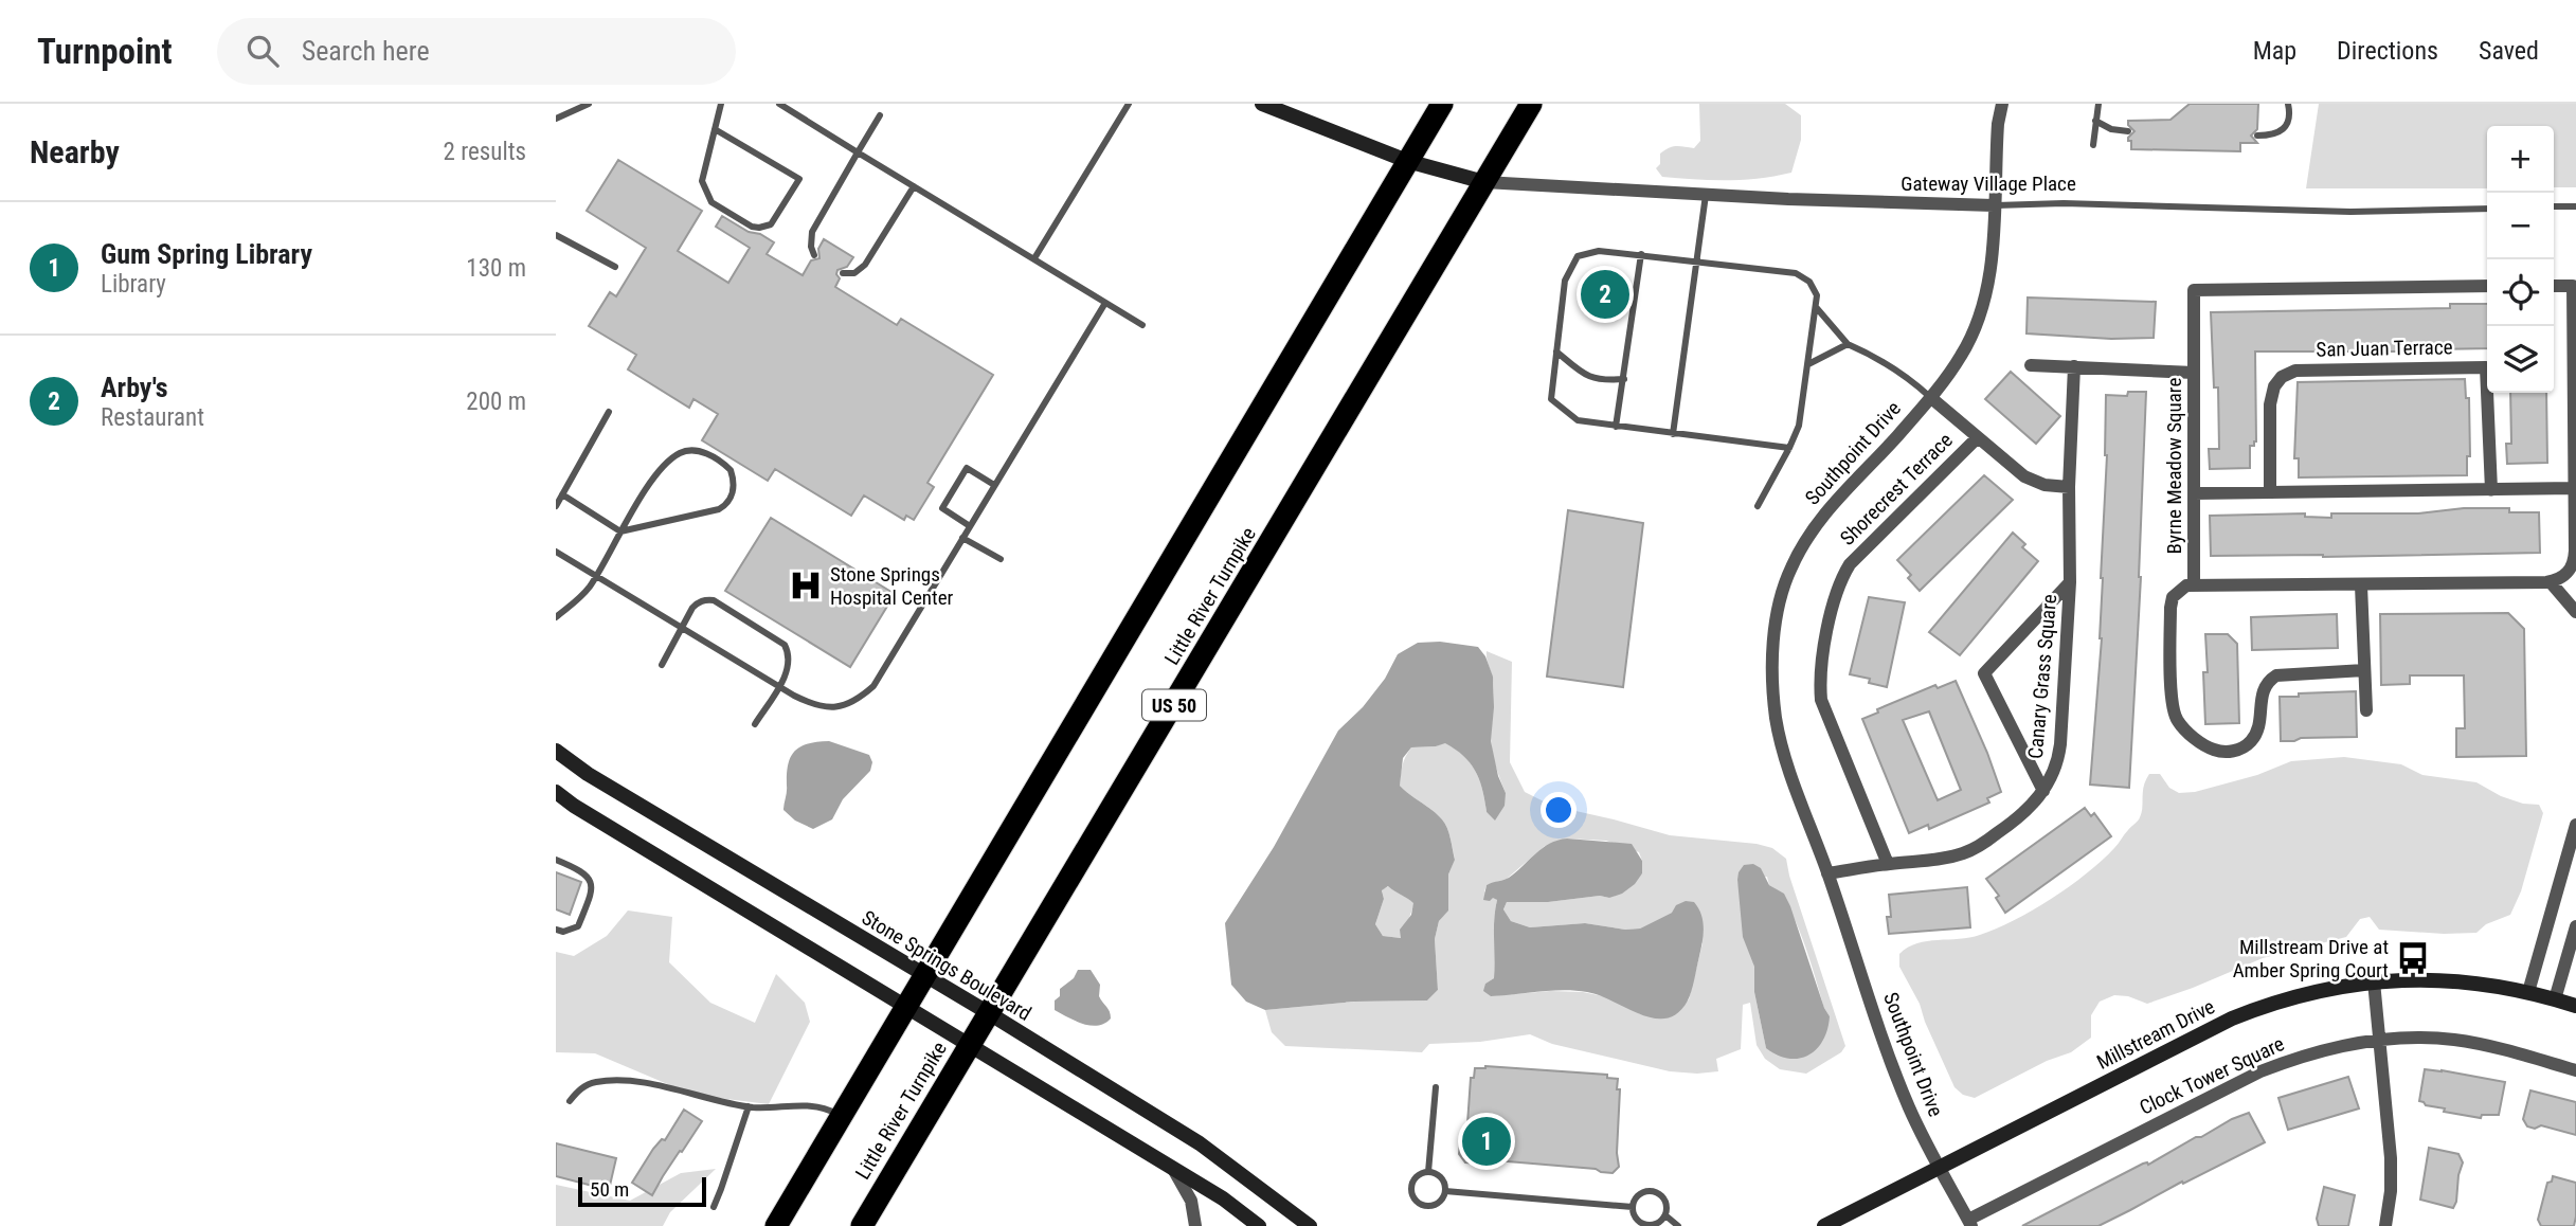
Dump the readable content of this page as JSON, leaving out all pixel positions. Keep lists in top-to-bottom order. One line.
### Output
{"streets":{"highway":["Little River Turnpike","US 50"],"street":["Gateway Village Place","San Juan Terrace","Southpoint Drive","Byrne Meadow Square","Shorecrest Terrace","Canary Grass Square","Stone Springs Boulevard","Millstream Drive","Clock Tower Square"]},"crossings":[["Gateway Village Place","Southpoint Drive"],["Gateway Village Place","Little River Turnpike"],["Southpoint Drive","Canary Grass Square"],["Southpoint Drive","Millstream Drive"],["Southpoint Drive","Clock Tower Square"],["Shorecrest Terrace","Canary Grass Square"],["Little River Turnpike","Stone Springs Boulevard"]],"places":{"hospital":["Stone Springs Hospital Center"],"bus stop":["Millstream Drive at Amber Spring Court"]},"scale_bar":"50 m","page":{"header":"Turnpoint","search":"Search here","nav":["Map","Directions","Saved"],"heading":["Nearby","2 results"],"map_buttons":["+","−"],"list":[{"mark":"1","name":"Gum Spring Library","note":"Library","value":"130 m"},{"mark":"2","name":"Arby's","note":"Restaurant","value":"200 m"}],"pins":["2","1"],"scale":"50 m"}}
